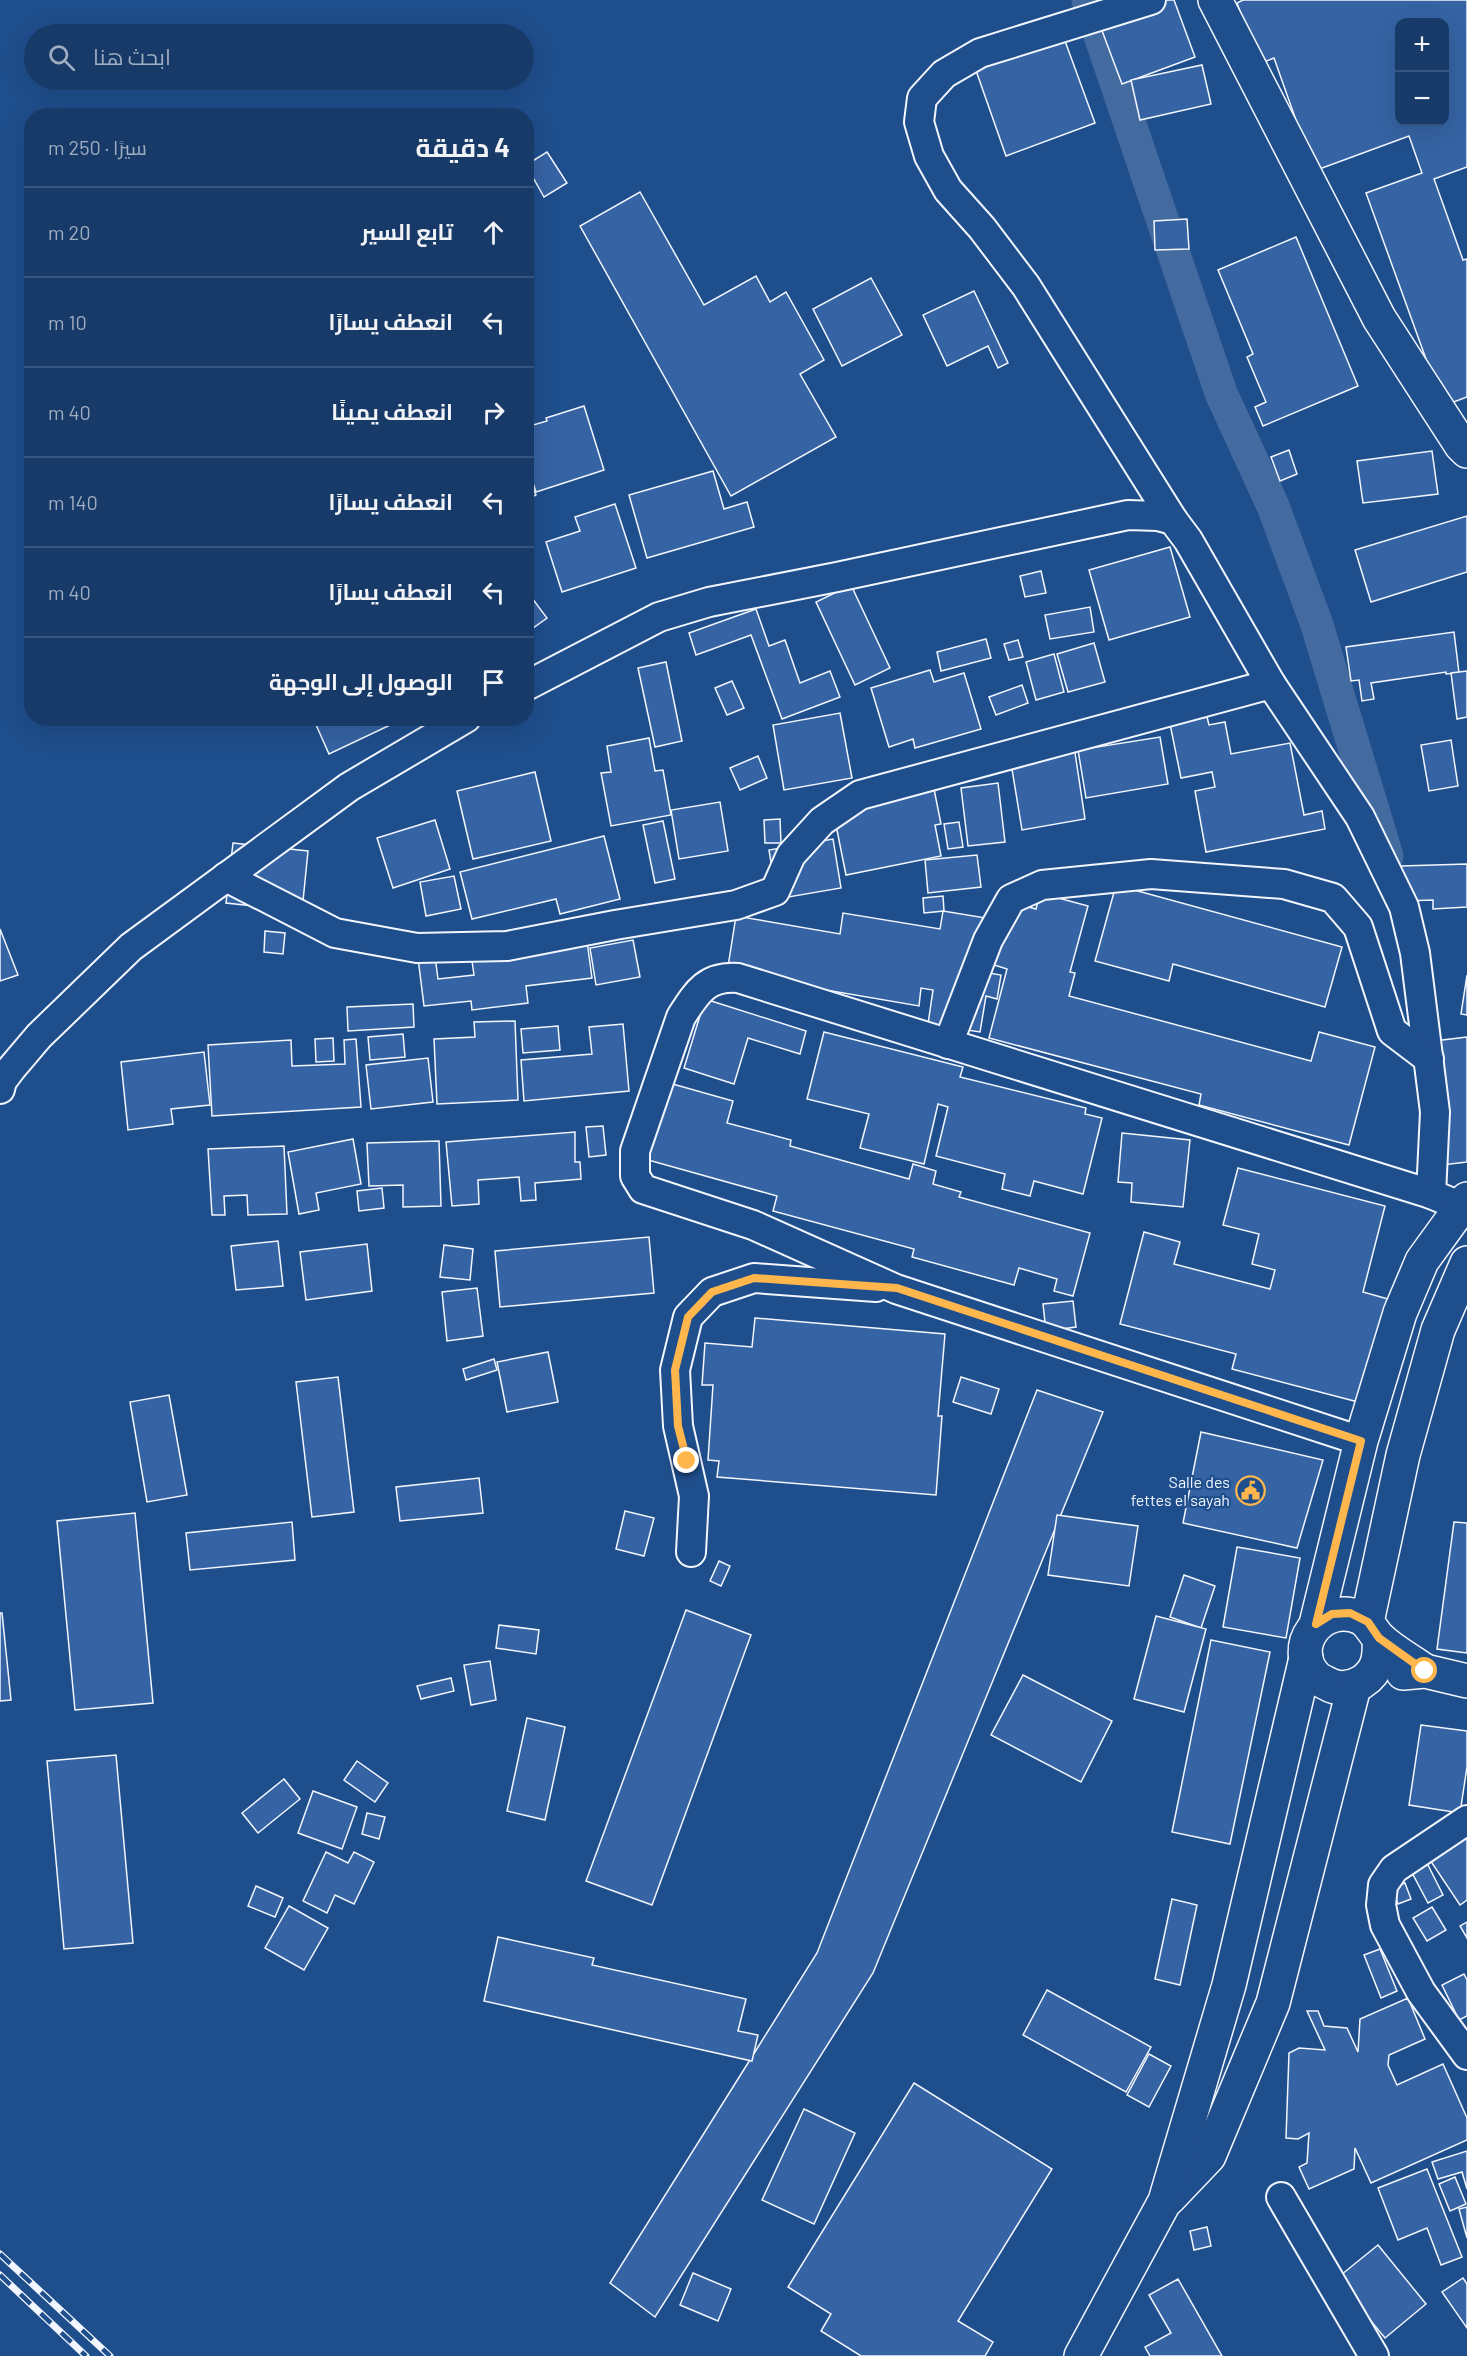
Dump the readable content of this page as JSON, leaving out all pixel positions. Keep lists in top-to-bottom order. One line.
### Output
{"places":{"public building":["Salle des fettes el sayah"]},"page":{"map_buttons":["+","−"],"search":"ابحث هنا","heading":["4 دقيقة","سيرًا · 250 m"],"list":[["تابع السير","20 m"],["انعطف يسارًا","10 m"],["انعطف يمينًا","40 m"],["انعطف يسارًا","140 m"],["انعطف يسارًا","40 m"],"الوصول إلى الوجهة"]}}
